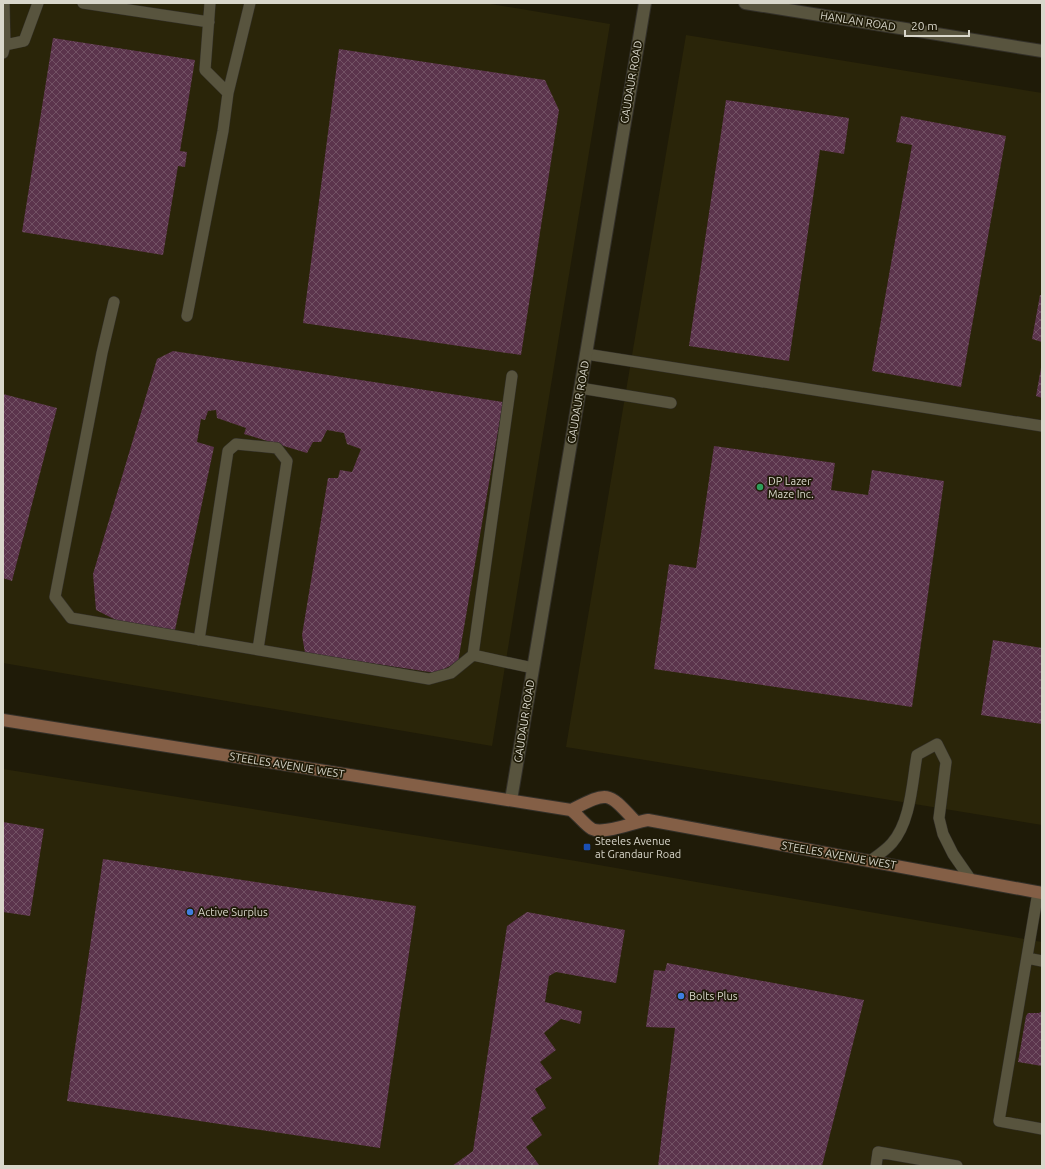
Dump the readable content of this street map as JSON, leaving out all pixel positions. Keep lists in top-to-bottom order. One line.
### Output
{"streets":{"main road":["STEELES AVENUE WEST"],"street":["HANLAN ROAD","GAUDAUR ROAD"]},"crossings":[["GAUDAUR ROAD","STEELES AVENUE WEST"]],"places":{"other":["DP Lazer Maze Inc.","Active Surplus","Bolts Plus"],"transit":["Steeles Avenue at Grandaur Road"]},"scale_bar":"20 m"}
